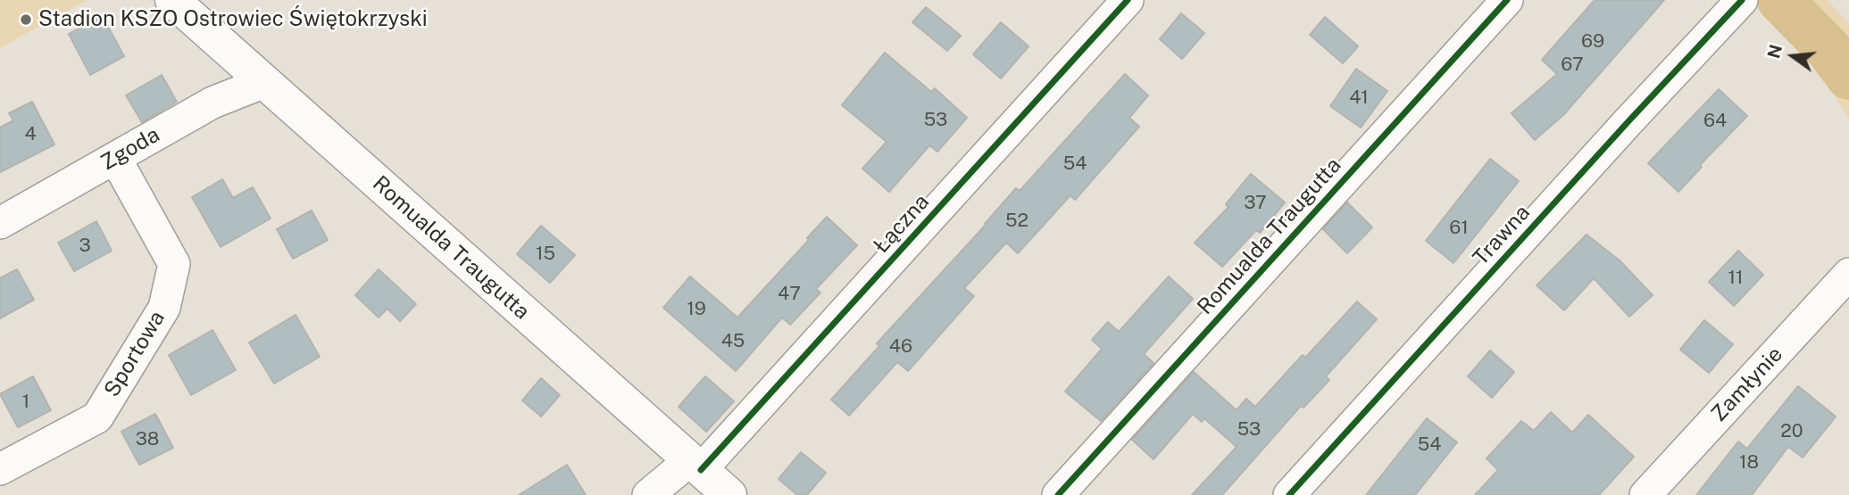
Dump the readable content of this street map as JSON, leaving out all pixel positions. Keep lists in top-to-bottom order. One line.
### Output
{"streets":{"main road":["Romualda Traugutta"],"street":["Zgoda","Łączna","Trawna","Sportowa","Zamłynie"]},"crossings":[["Zgoda","Romualda Traugutta"],["Zgoda","Sportowa"],["Łączna","Romualda Traugutta"]],"places":["Stadion KSZO Ostrowiec Świętokrzyski"],"house_numbers":["69","67","41","53","64","4","54","37","52","61","3","15","11","47","19","45","46","1","53","20","38","54","18"],"north":"left"}
